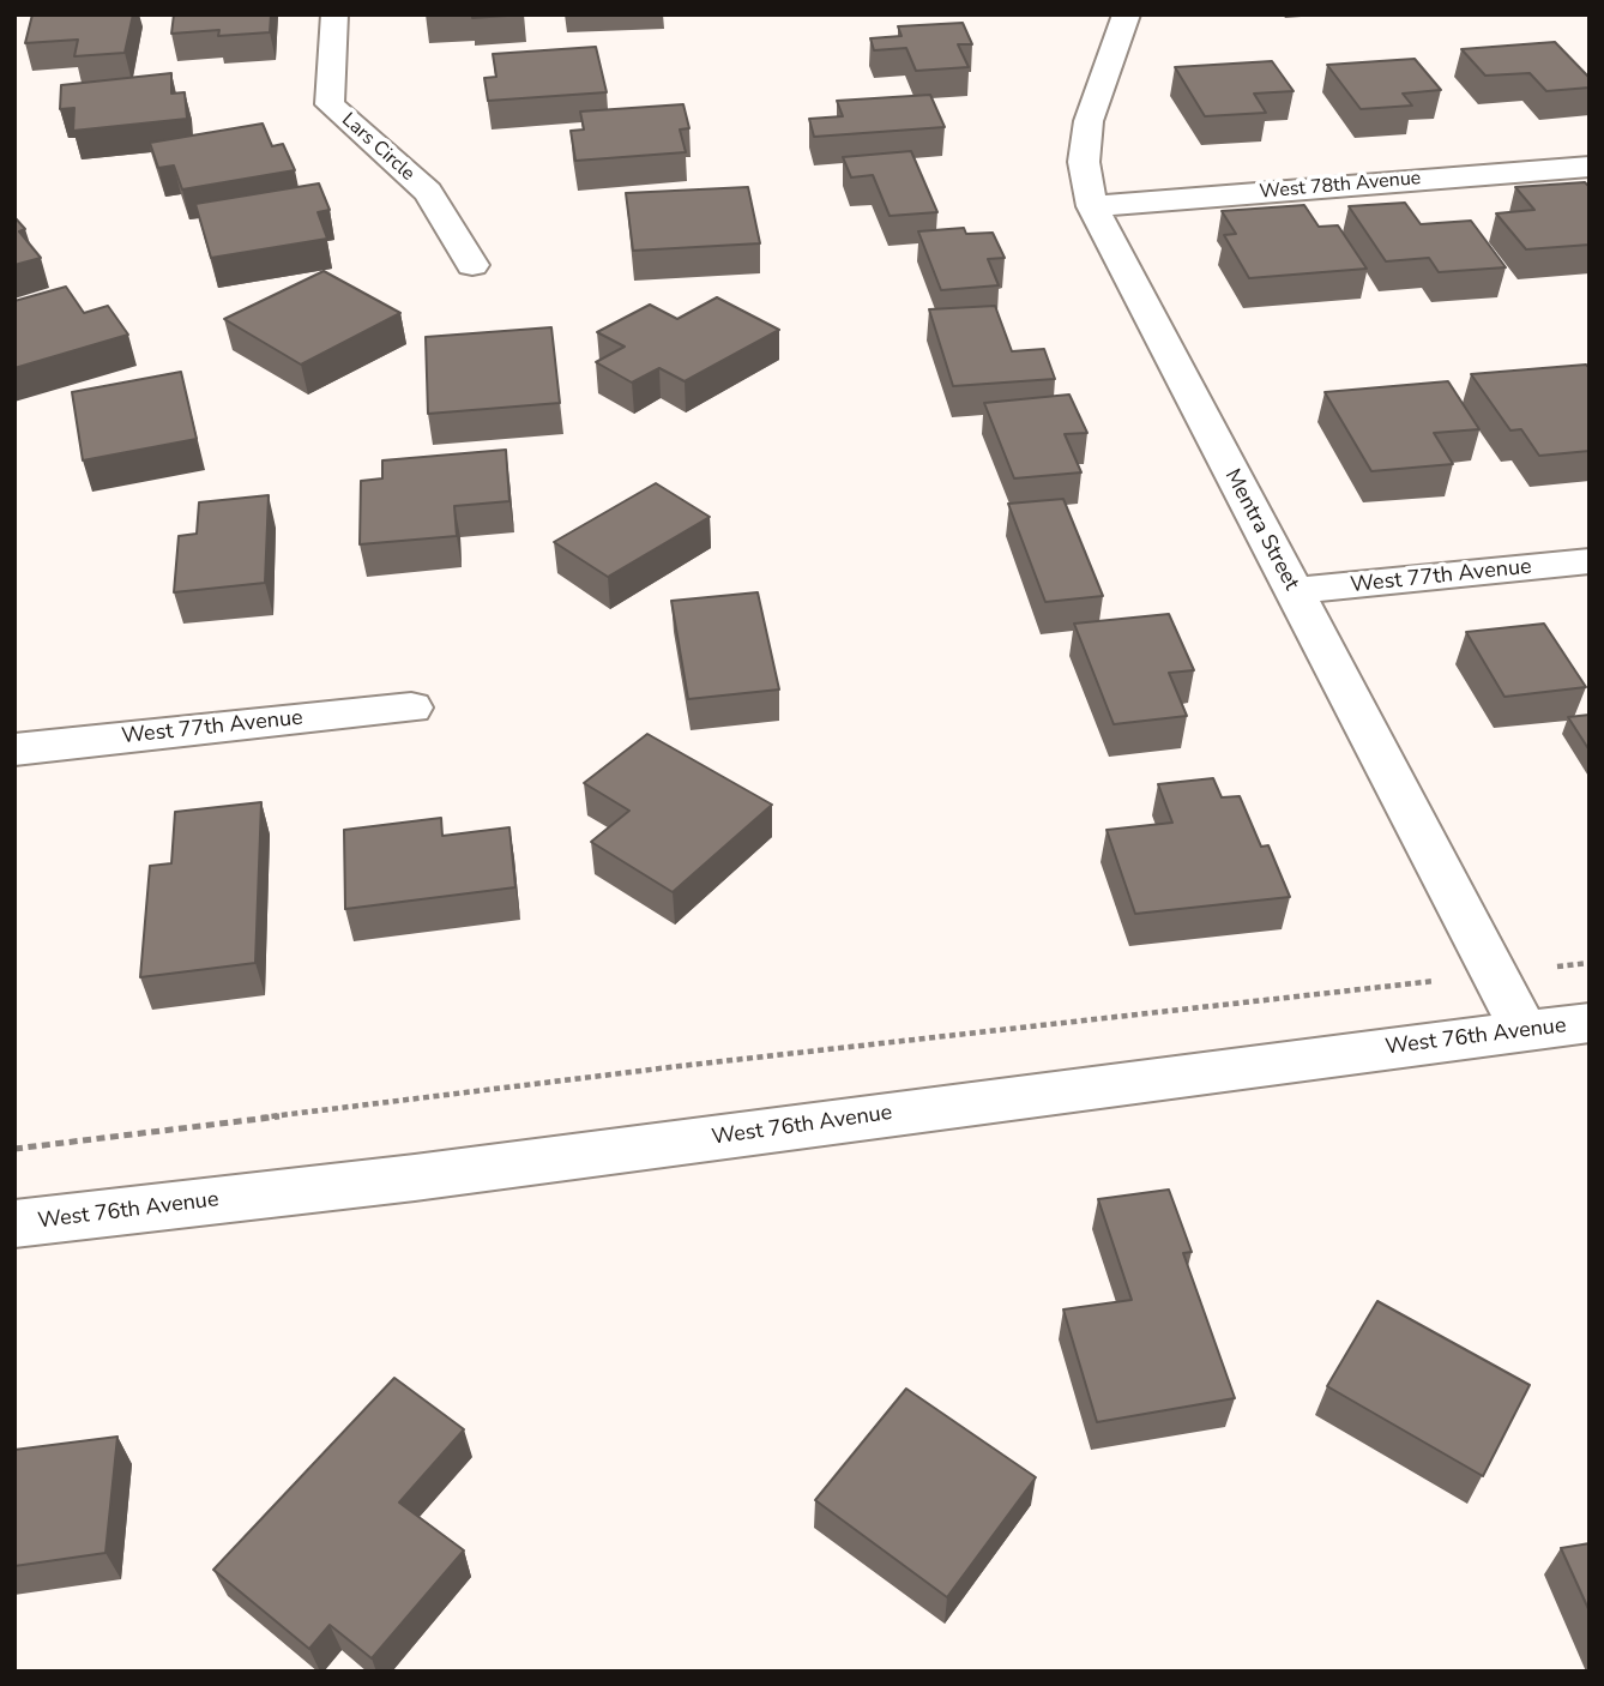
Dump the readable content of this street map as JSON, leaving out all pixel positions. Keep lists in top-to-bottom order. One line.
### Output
{"streets":{"street":["Lars Circle","West 78th Avenue","Mentra Street","West 77th Avenue","West 76th Avenue"]},"crossings":[["West 78th Avenue","Mentra Street"],["Mentra Street","West 77th Avenue"],["Mentra Street","West 76th Avenue"]]}
